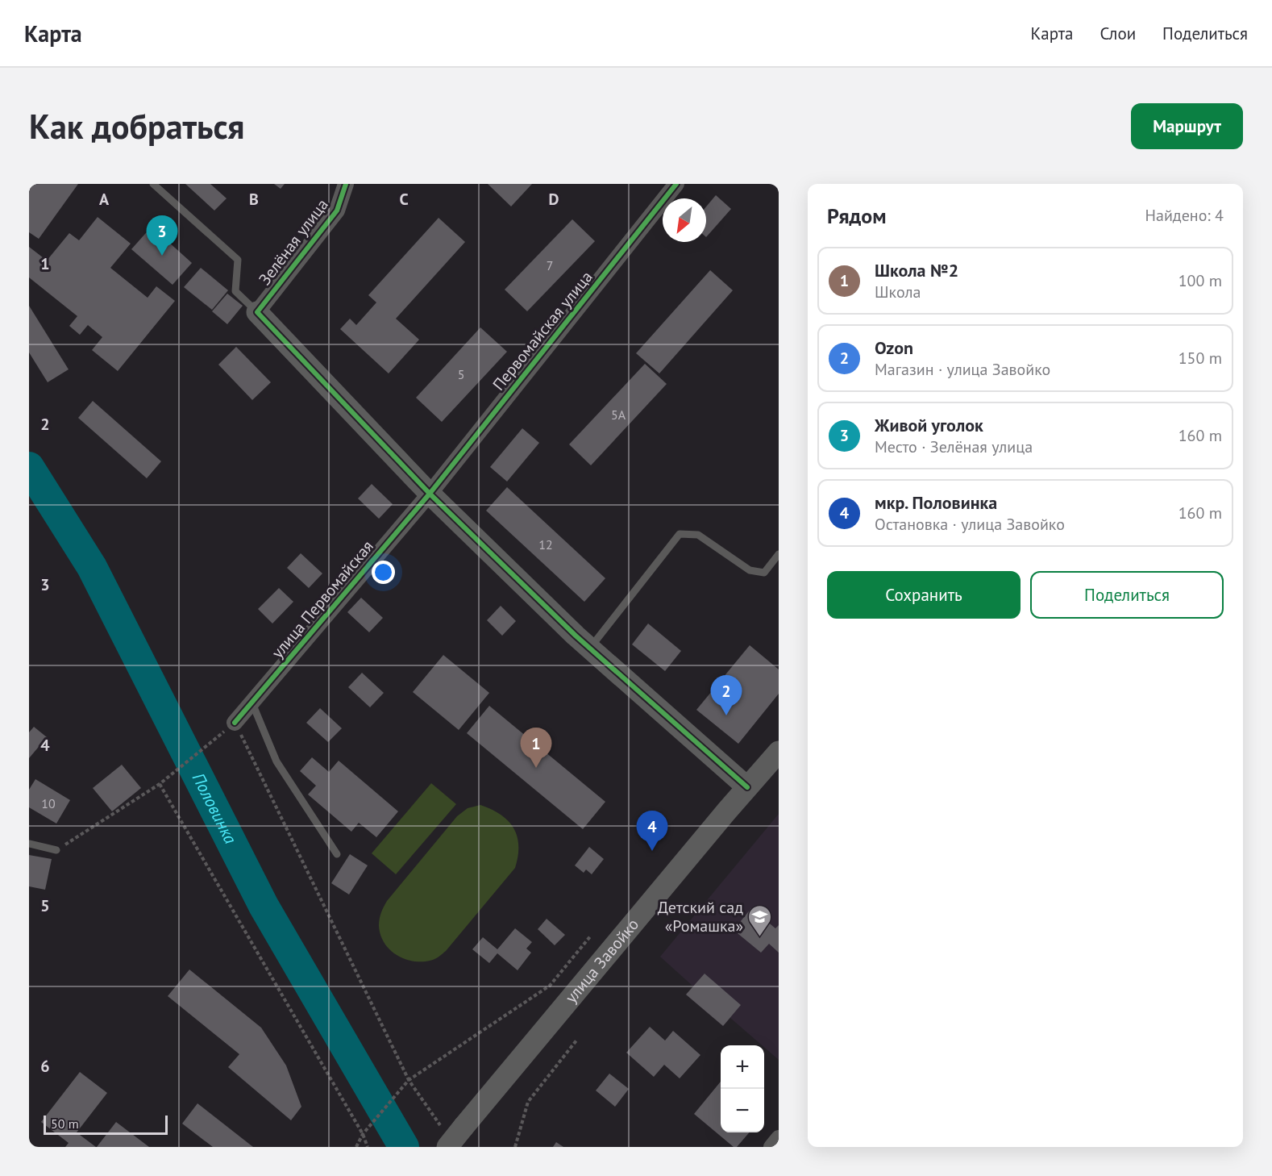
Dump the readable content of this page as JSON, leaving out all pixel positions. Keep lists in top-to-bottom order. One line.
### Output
{"streets":{"street":["Зелёная улица","Первомайская улица","улица Первомайская","улица Завойко"]},"crossings":[["Первомайская улица","улица Первомайская"]],"water":["Половинка"],"places":{"school or university":["Детский сад «Ромашка»"]},"house_numbers":["7","5","5А","12","10"],"scale_bar":"50 m","north":"bottom left","page":{"header":"Карта","nav":["Карта","Слои","Поделиться"],"buttons":["Маршрут",["Сохранить","Поделиться"]],"title":"Как добраться","heading":["Рядом","Найдено: 4"],"pins":["3","2","1","4"],"list":[{"mark":"1","name":"Школа №2","note":"Школа","value":"100 m"},{"mark":"2","name":"Ozon","note":"Магазин · улица Завойко","value":"150 m"},{"mark":"3","name":"Живой уголок","note":"Место · Зелёная улица","value":"160 m"},{"mark":"4","name":"мкр. Половинка","note":"Остановка · улица Завойко","value":"160 m"}],"map_buttons":["+","−"],"scale":"50 m"},"grid":{"columns":["A","B","C","D"],"rows":["1","2","3","4","5","6"]}}
